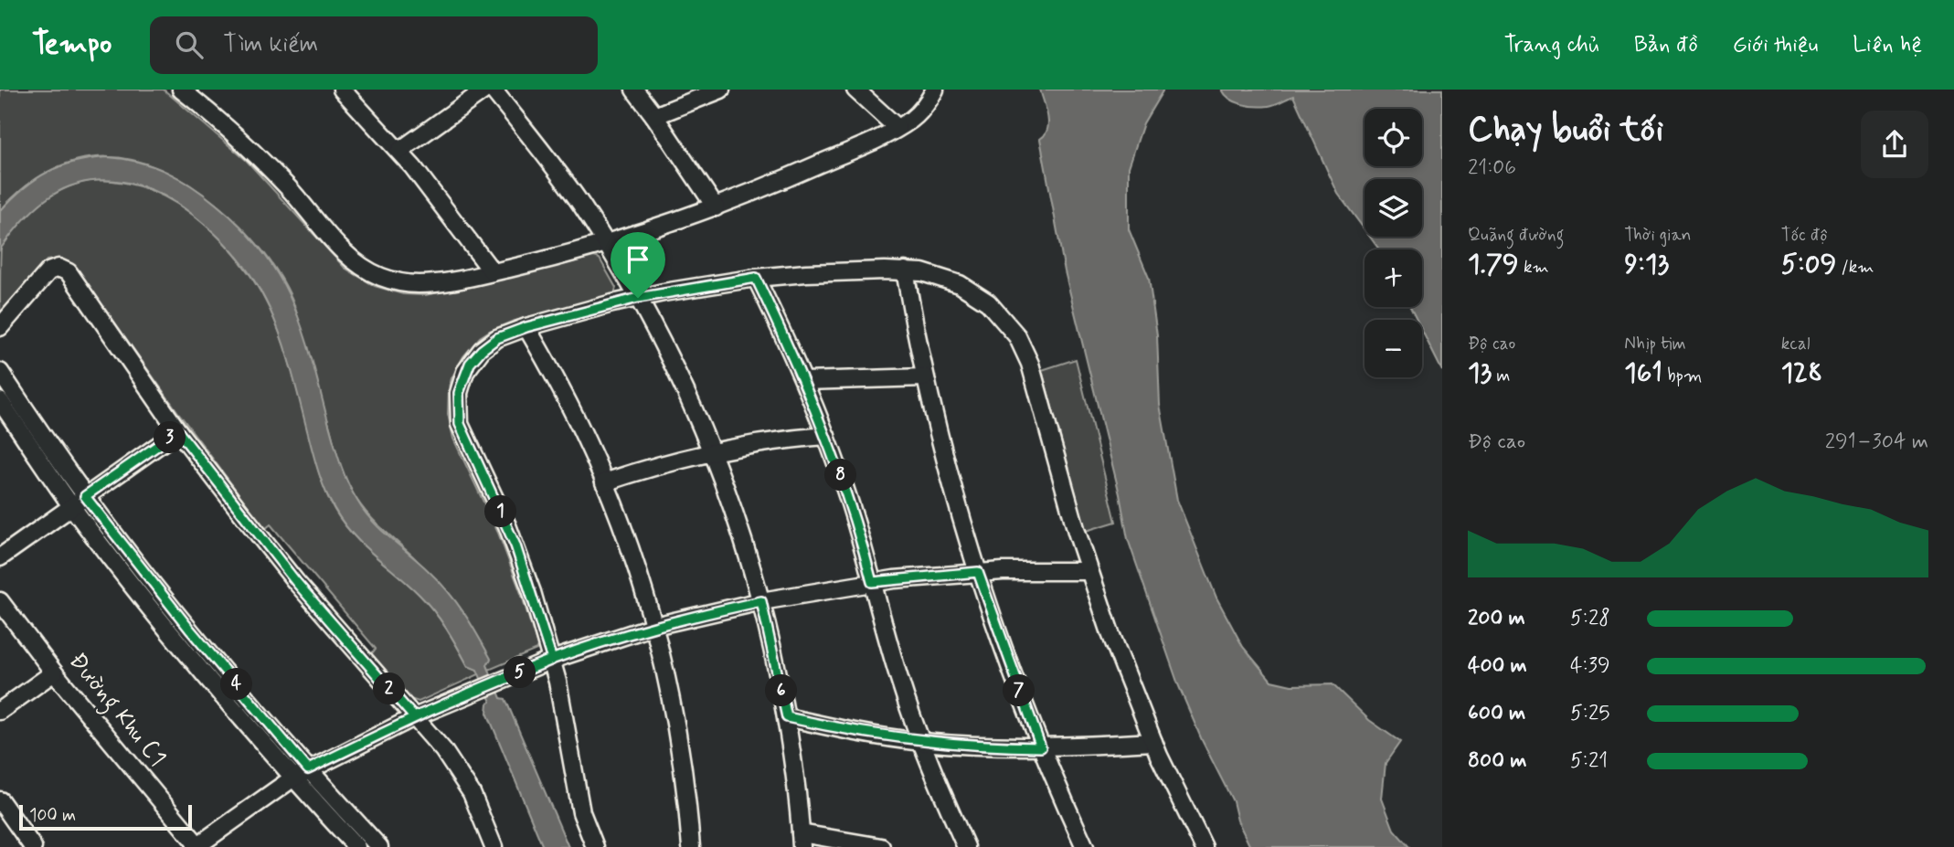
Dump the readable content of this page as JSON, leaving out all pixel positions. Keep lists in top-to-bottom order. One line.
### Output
{"streets":{"street":["Đường Khu C1"]},"scale_bar":"100 m","page":{"header":"Tempo","search":"Tìm kiếm","nav":["Trang chủ","Bản đồ","Giới thiệu","Liên hệ"],"heading":["Chạy buổi tối","21:06"],"map_buttons":["+","−"],"stats":[["Quãng đường","1.79 km"],["Thời gian","9:13"],["Tốc độ","5:09 /km"],["Độ cao","13 m"],["Nhịp tim","161 bpm"],["kcal","128"]],"chart":["Độ cao","291–304 m"],"pins":["3","8","1","5","4","2","6","7"],"list":[{"name":"200 m","note":"5:28"},{"name":"400 m","note":"4:39"},{"name":"600 m","note":"5:25"},{"name":"800 m","note":"5:21"}],"scale":"100 m"}}
